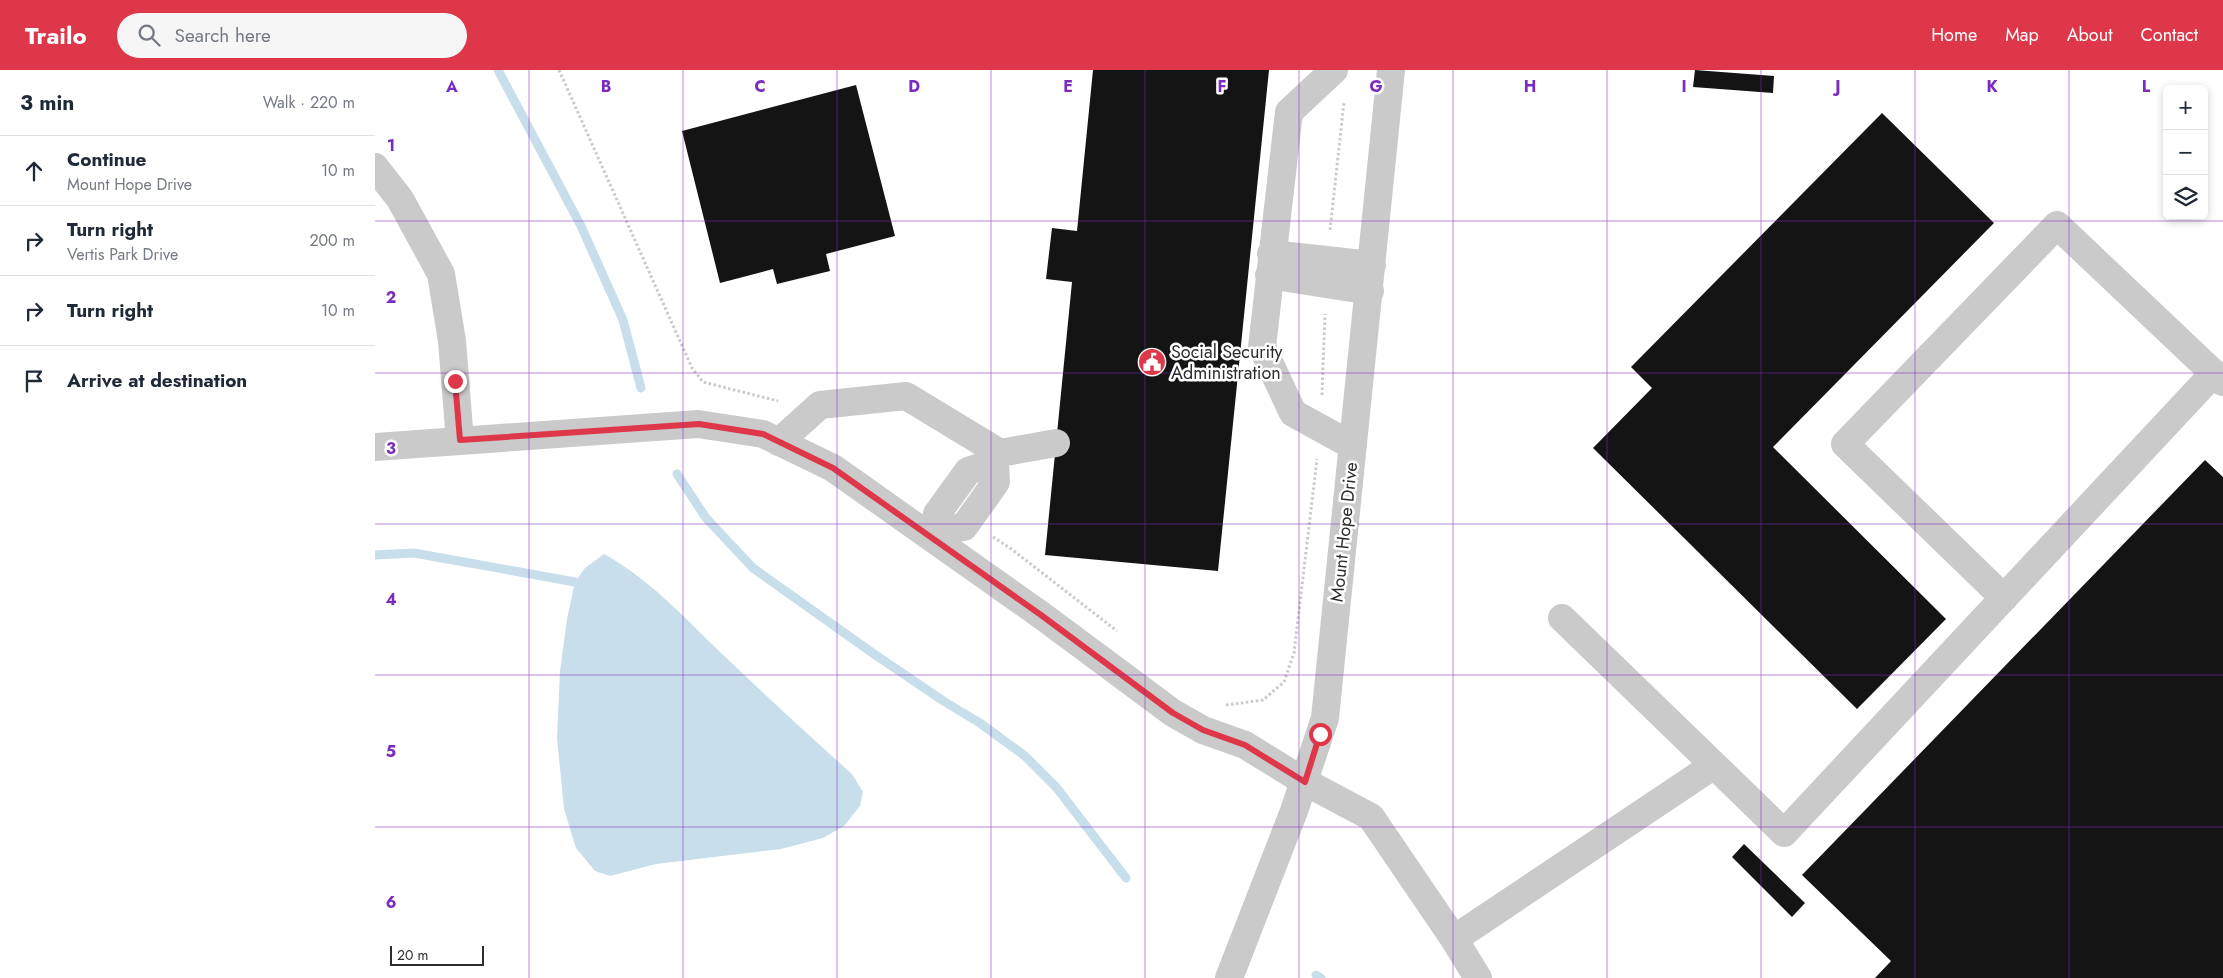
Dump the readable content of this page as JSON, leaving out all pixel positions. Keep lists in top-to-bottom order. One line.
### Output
{"streets":{"street":["Mount Hope Drive"]},"places":{"public building":["Social Security Administration"]},"scale_bar":"20 m","page":{"header":"Trailo","search":"Search here","nav":["Home","Map","About","Contact"],"heading":["3 min","Walk · 220 m"],"map_buttons":["+","−"],"list":[["Continue","Mount Hope Drive","10 m"],["Turn right","Vertis Park Drive","200 m"],["Turn right","10 m"],"Arrive at destination"],"scale":"20 m"},"grid":{"columns":["A","B","C","D","E","F","G","H","I","J","K","L"],"rows":["1","2","3","4","5","6"]}}
